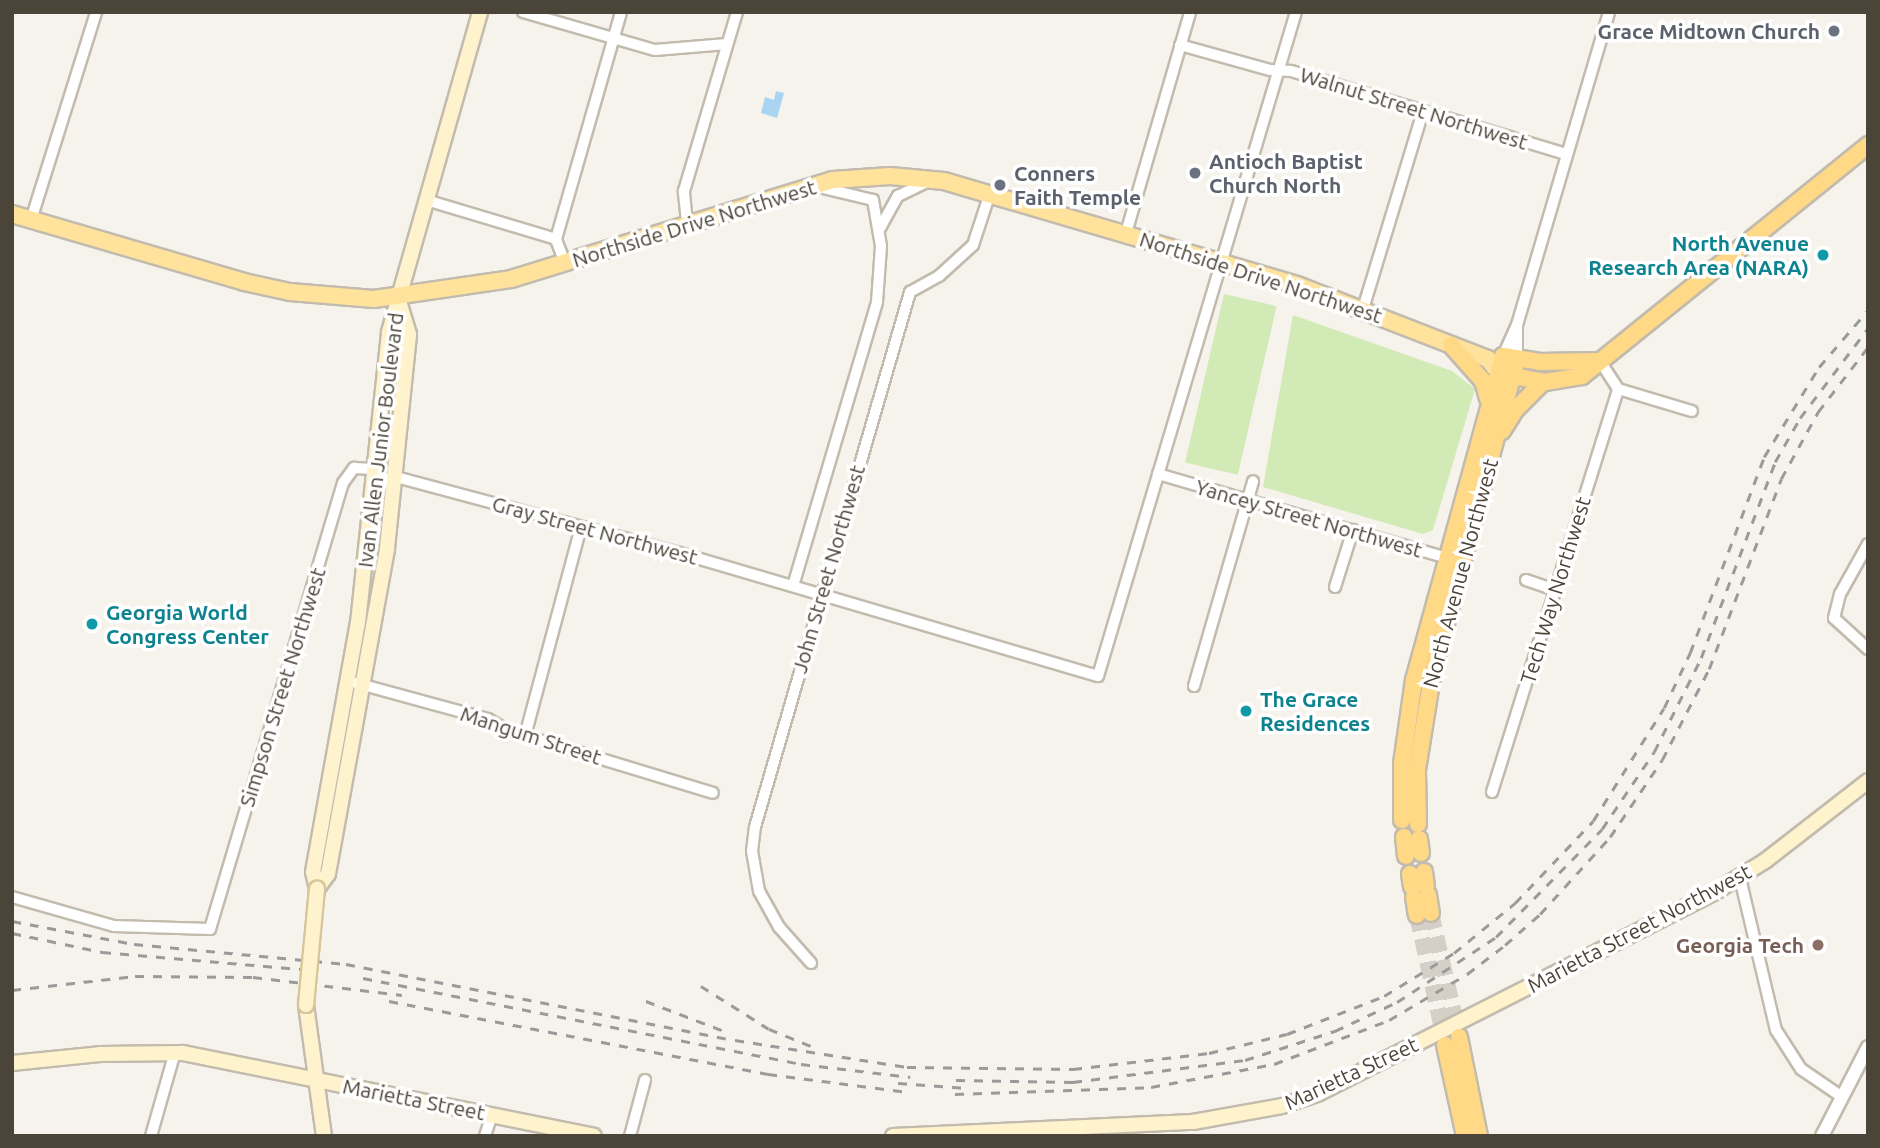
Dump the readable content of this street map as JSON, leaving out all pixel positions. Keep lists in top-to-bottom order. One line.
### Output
{"streets":{"highway":["Northside Drive Northwest","North Avenue Northwest"],"main road":["Ivan Allen Junior Boulevard","Marietta Street Northwest","Marietta Street"],"street":["Walnut Street Northwest","Yancey Street Northwest","Gray Street Northwest","John Street Northwest","Tech Way Northwest","Simpson Street Northwest","Mangum Street"]},"crossings":[["Walnut Street Northwest","North Avenue Northwest"],["Northside Drive Northwest","Ivan Allen Junior Boulevard"],["Northside Drive Northwest","John Street Northwest"],["Northside Drive Northwest","North Avenue Northwest"],["Ivan Allen Junior Boulevard","Gray Street Northwest"],["Ivan Allen Junior Boulevard","Simpson Street Northwest"],["Ivan Allen Junior Boulevard","Mangum Street"],["Ivan Allen Junior Boulevard","Marietta Street"],["Yancey Street Northwest","Gray Street Northwest"],["Yancey Street Northwest","North Avenue Northwest"],["Gray Street Northwest","John Street Northwest"],["Marietta Street Northwest","Marietta Street"]],"places":["Grace Midtown Church","Antioch Baptist Church North","Conners Faith Temple","North Avenue Research Area (NARA)","Georgia World Congress Center","The Grace Residences","Georgia Tech"]}
